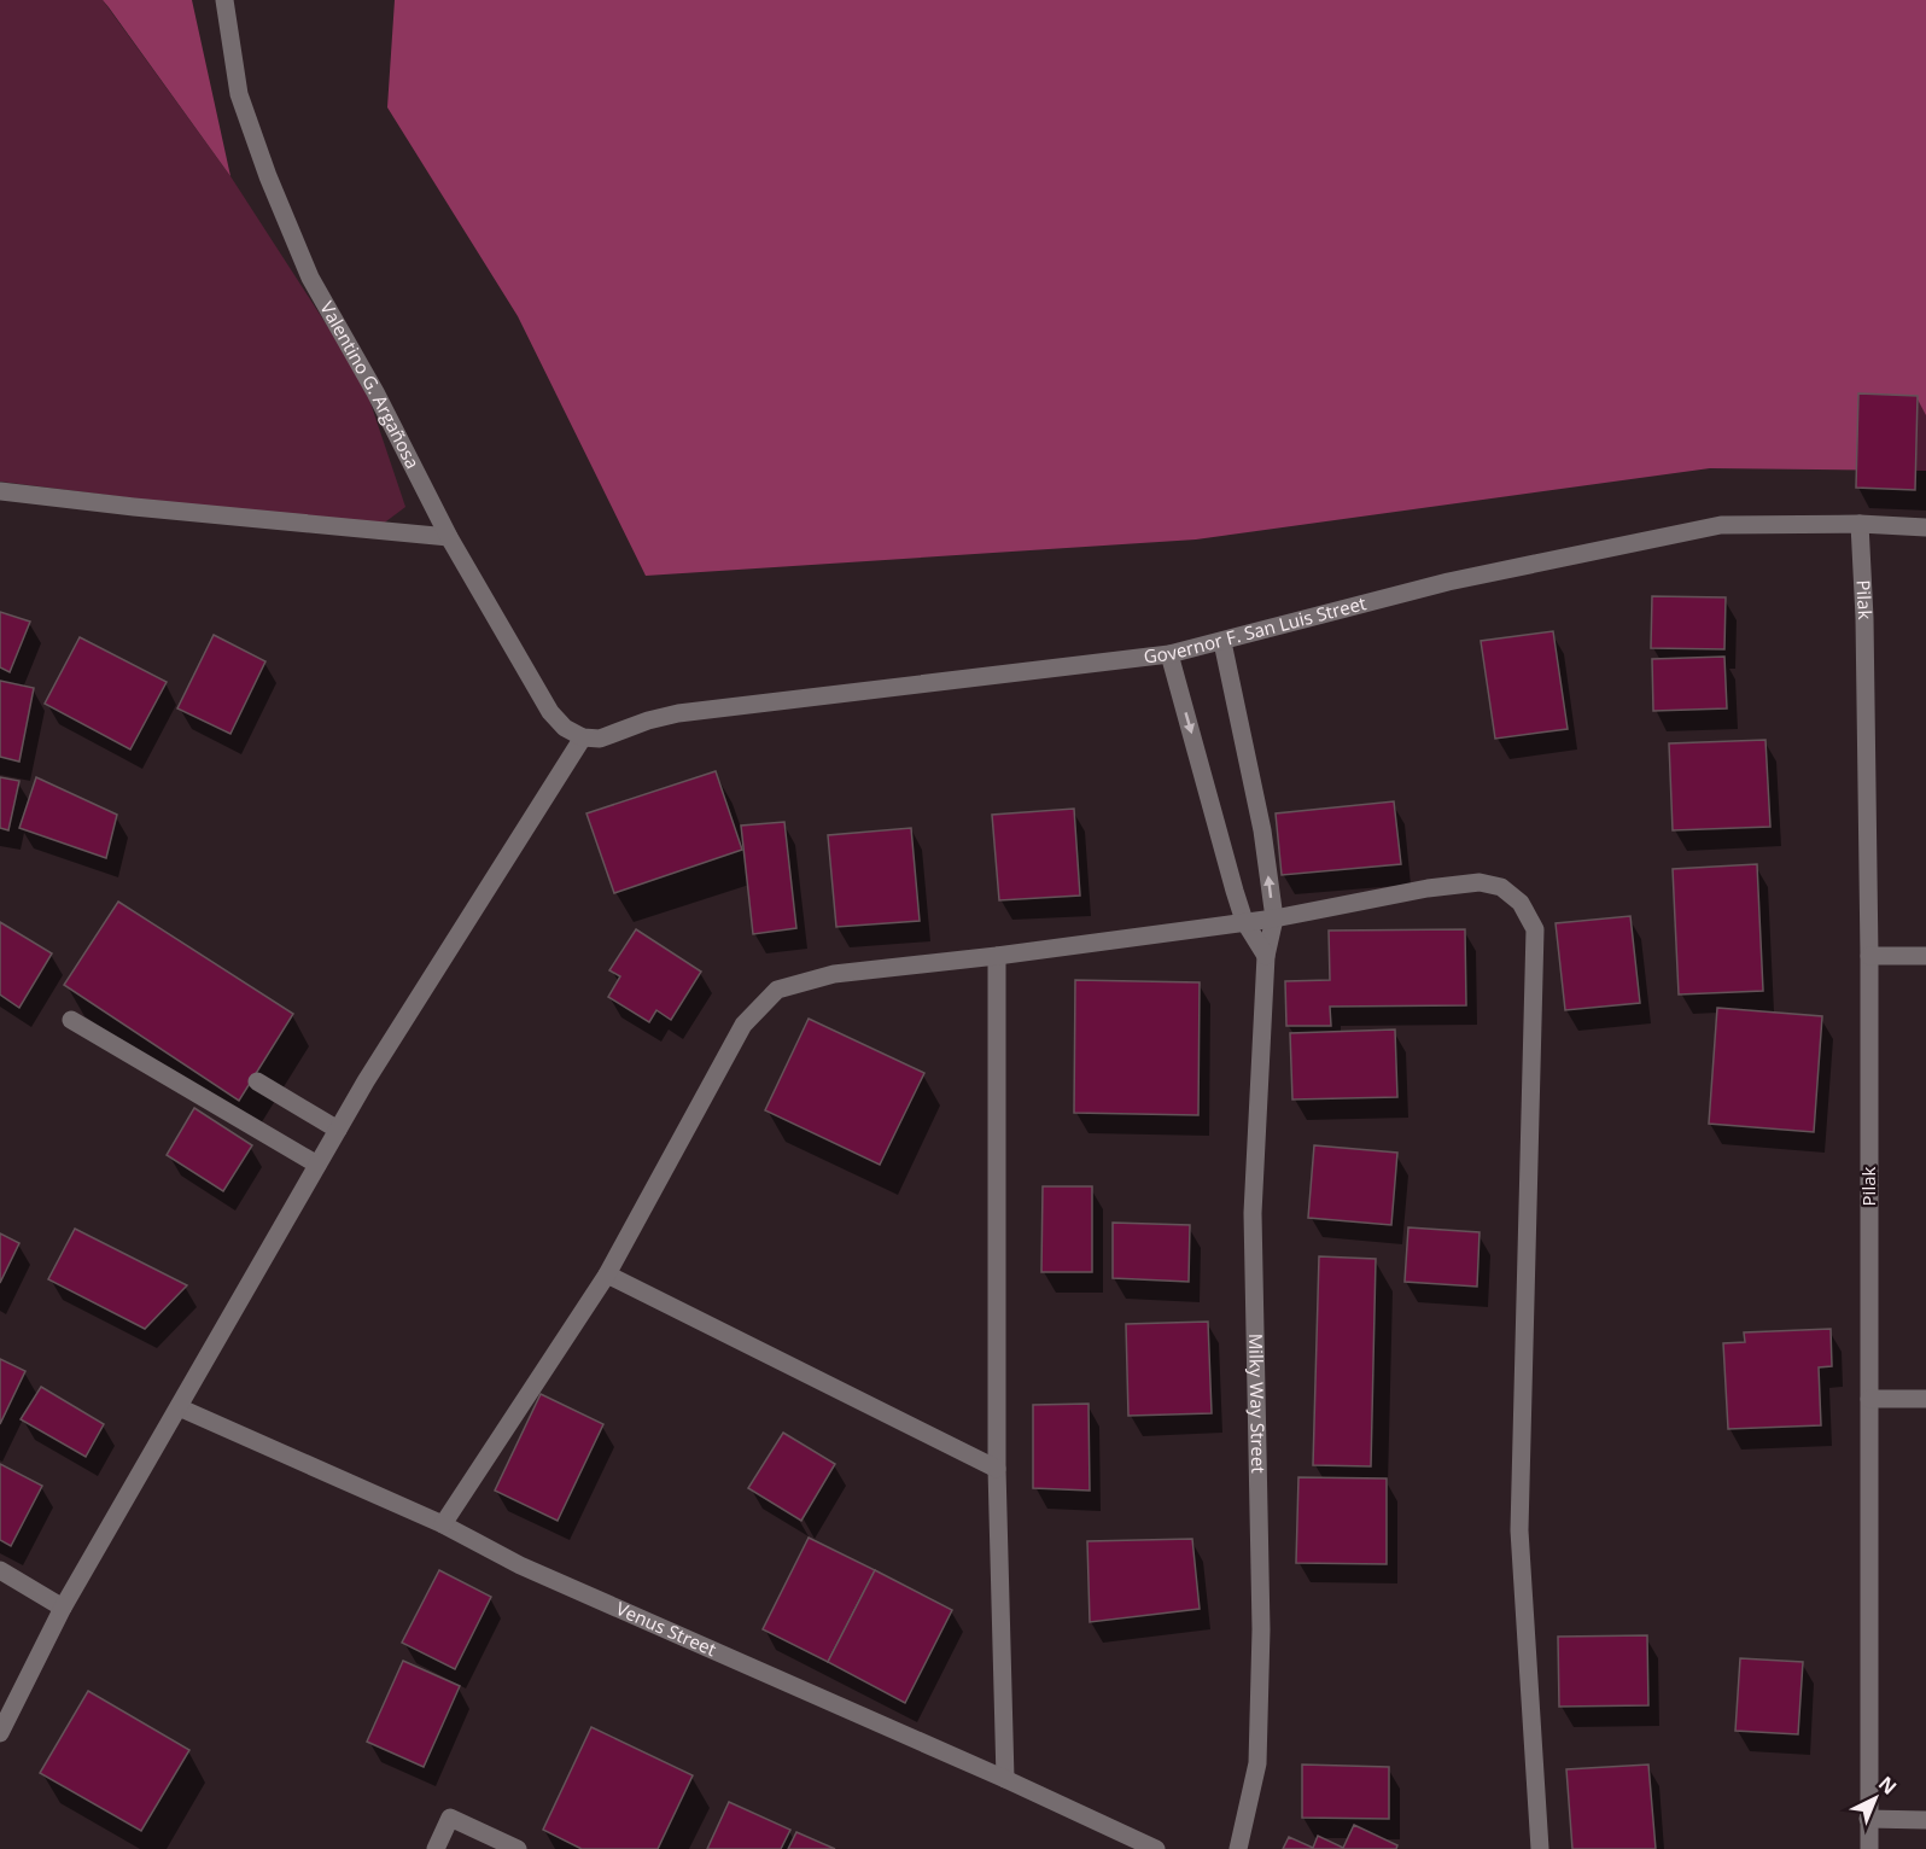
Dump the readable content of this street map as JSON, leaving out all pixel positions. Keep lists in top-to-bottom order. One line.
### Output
{"streets":{"street":["Valentino G. Argañosa","Pilak","Governor F. San Luis Street","Milky Way Street","Venus Street"]},"crossings":[["Valentino G. Argañosa","Governor F. San Luis Street"],["Pilak","Governor F. San Luis Street"]],"north":"top right"}
